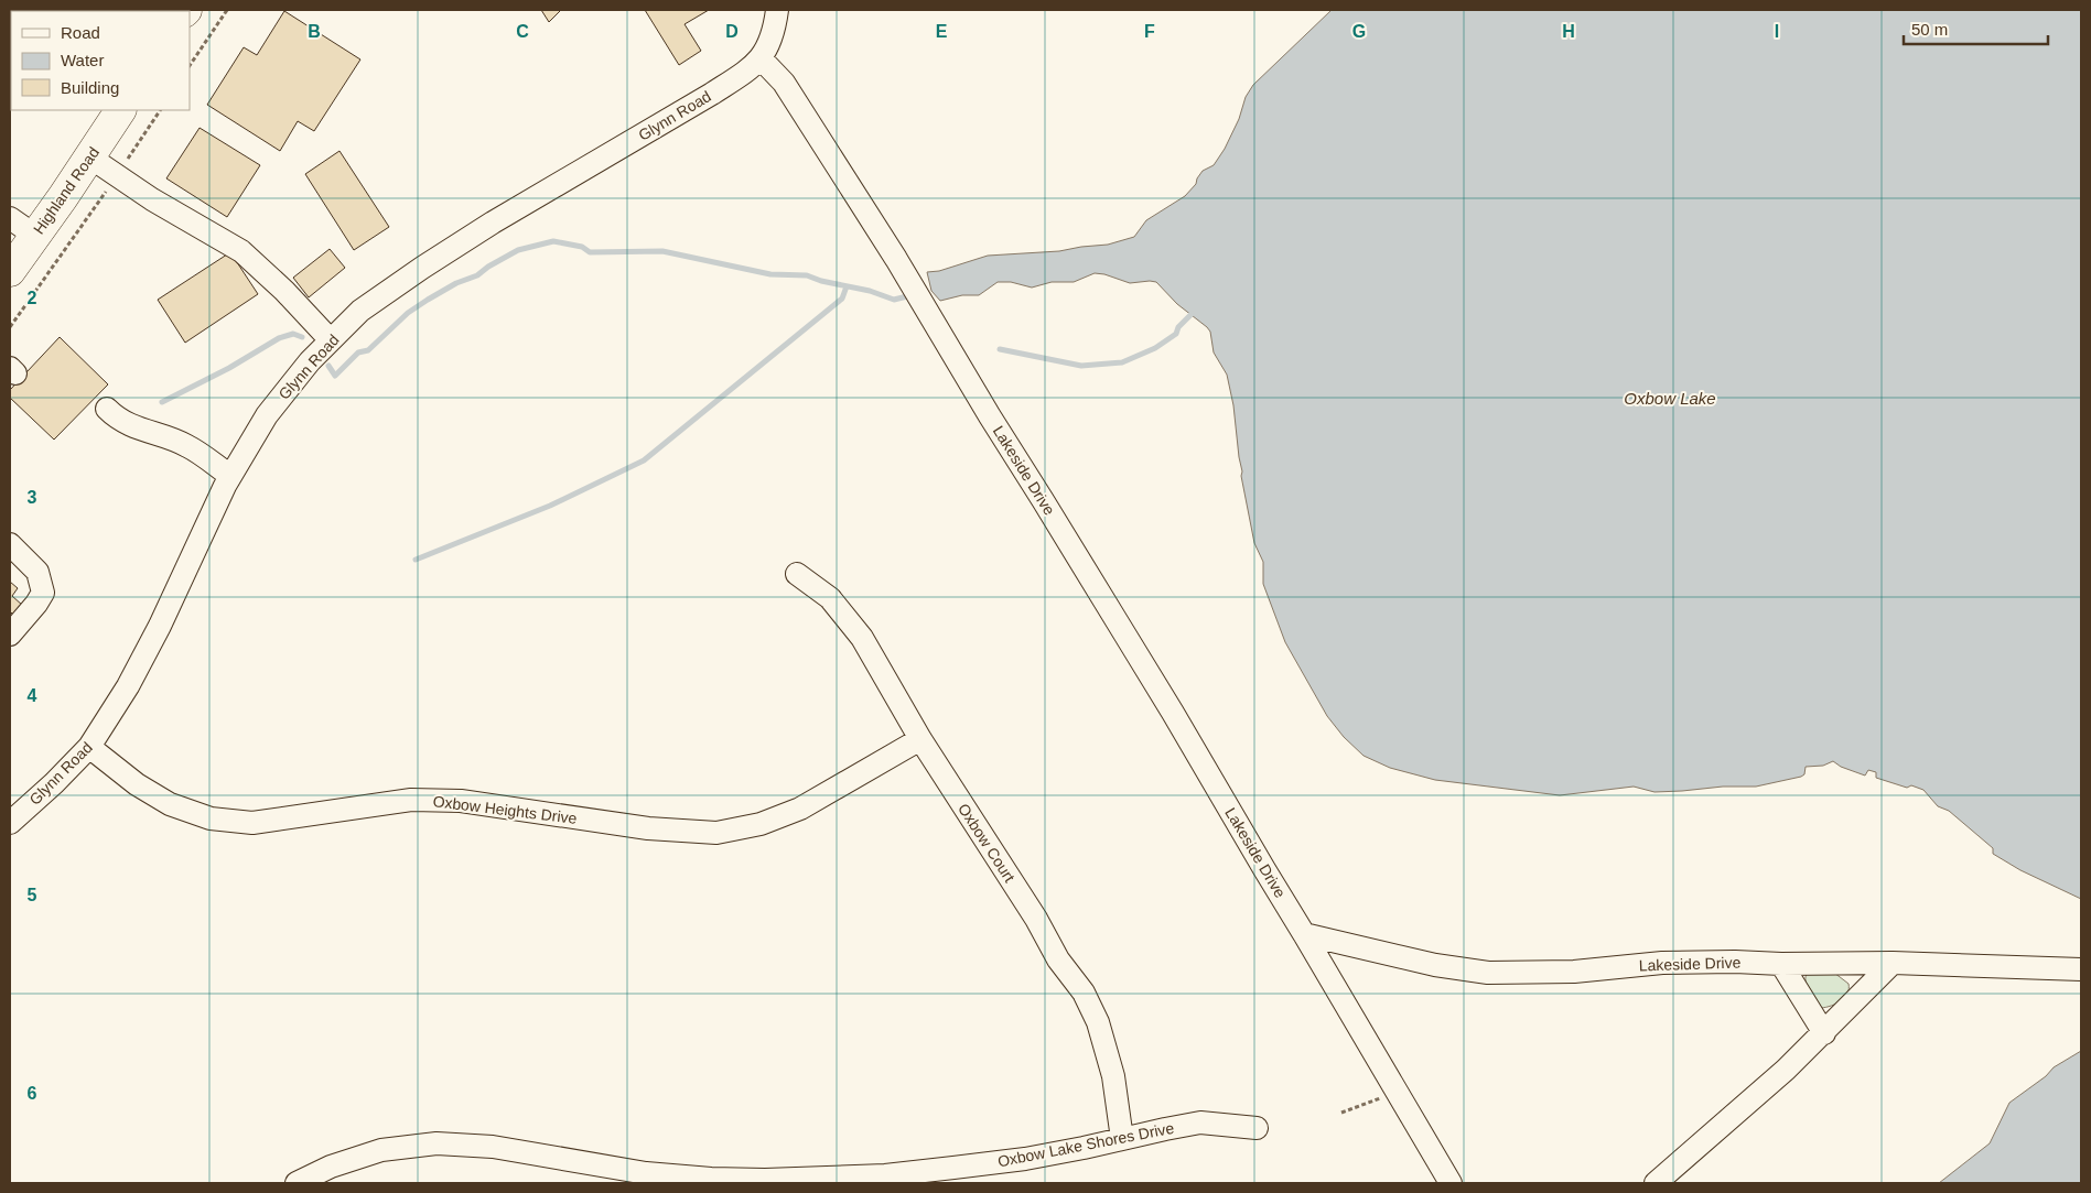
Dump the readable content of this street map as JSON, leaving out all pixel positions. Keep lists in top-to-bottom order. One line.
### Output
{"streets":{"highway":["Highland Road"],"street":["Glynn Road","Lakeside Drive","Oxbow Heights Drive","Oxbow Court","Oxbow Lake Shores Drive"]},"crossings":[["Glynn Road","Lakeside Drive"],["Glynn Road","Oxbow Heights Drive"],["Oxbow Heights Drive","Oxbow Court"],["Oxbow Court","Oxbow Lake Shores Drive"]],"water":["Oxbow Lake"],"legend":["Road","Water","Building"],"scale_bar":"50 m","grid":{"columns":["B","C","D","E","F","G","H","I"],"rows":["2","3","4","5","6"]}}
